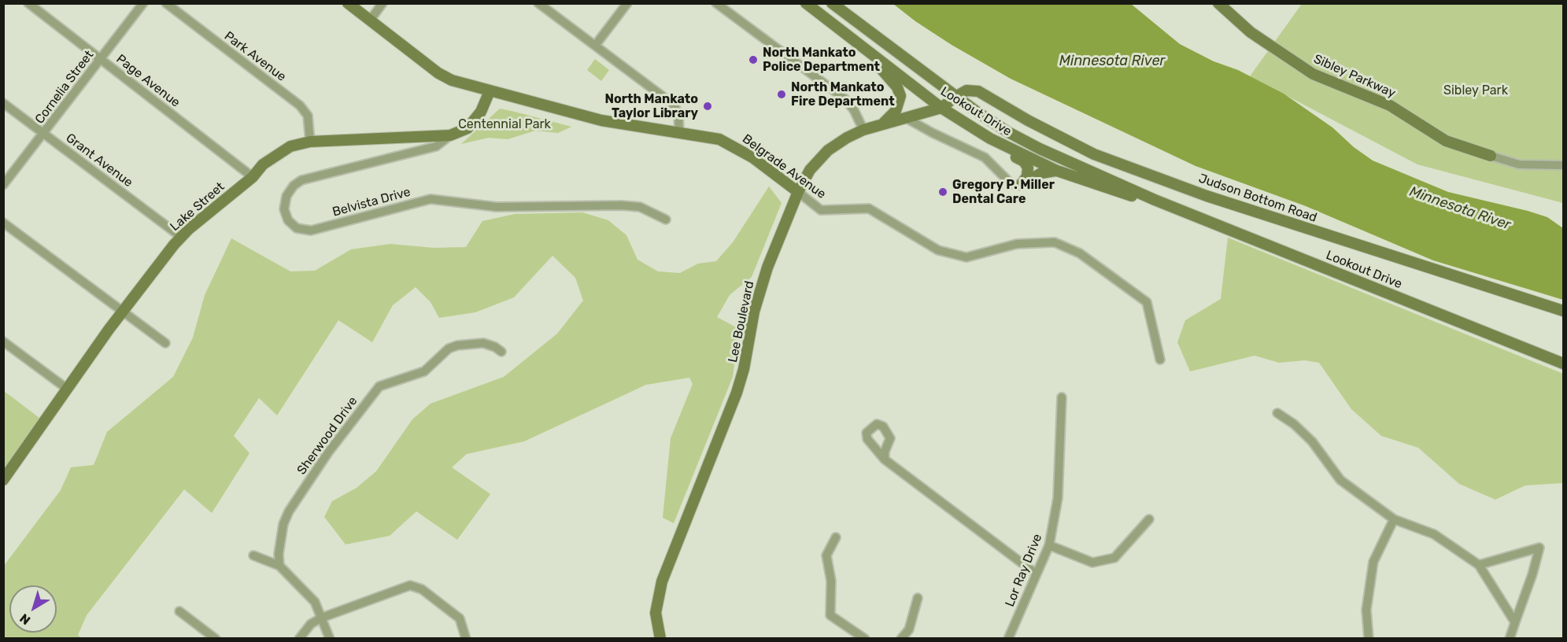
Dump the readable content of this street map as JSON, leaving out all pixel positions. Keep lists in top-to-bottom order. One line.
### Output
{"streets":{"main road":["Sibley Parkway","Lookout Drive","Belgrade Avenue","Judson Bottom Road","Lake Street","Lee Boulevard"],"street":["Park Avenue","Page Avenue","Cornelia Street","Grant Avenue","Belvista Drive","Sherwood Drive","Lor Ray Drive"]},"crossings":[["Park Avenue","Lake Street"],["Page Avenue","Cornelia Street"],["Page Avenue","Lake Street"],["Cornelia Street","Grant Avenue"],["Lookout Drive","Judson Bottom Road"],["Lookout Drive","Lee Boulevard"],["Grant Avenue","Lake Street"],["Belgrade Avenue","Lake Street"],["Belgrade Avenue","Lee Boulevard"],["Judson Bottom Road","Lee Boulevard"],["Belvista Drive","Lake Street"]],"water":["Minnesota River"],"parks":["Sibley Park","Centennial Park"],"places":["North Mankato Police Department","North Mankato Fire Department","North Mankato Taylor Library","Gregory P. Miller Dental Care"],"north":"bottom left"}
